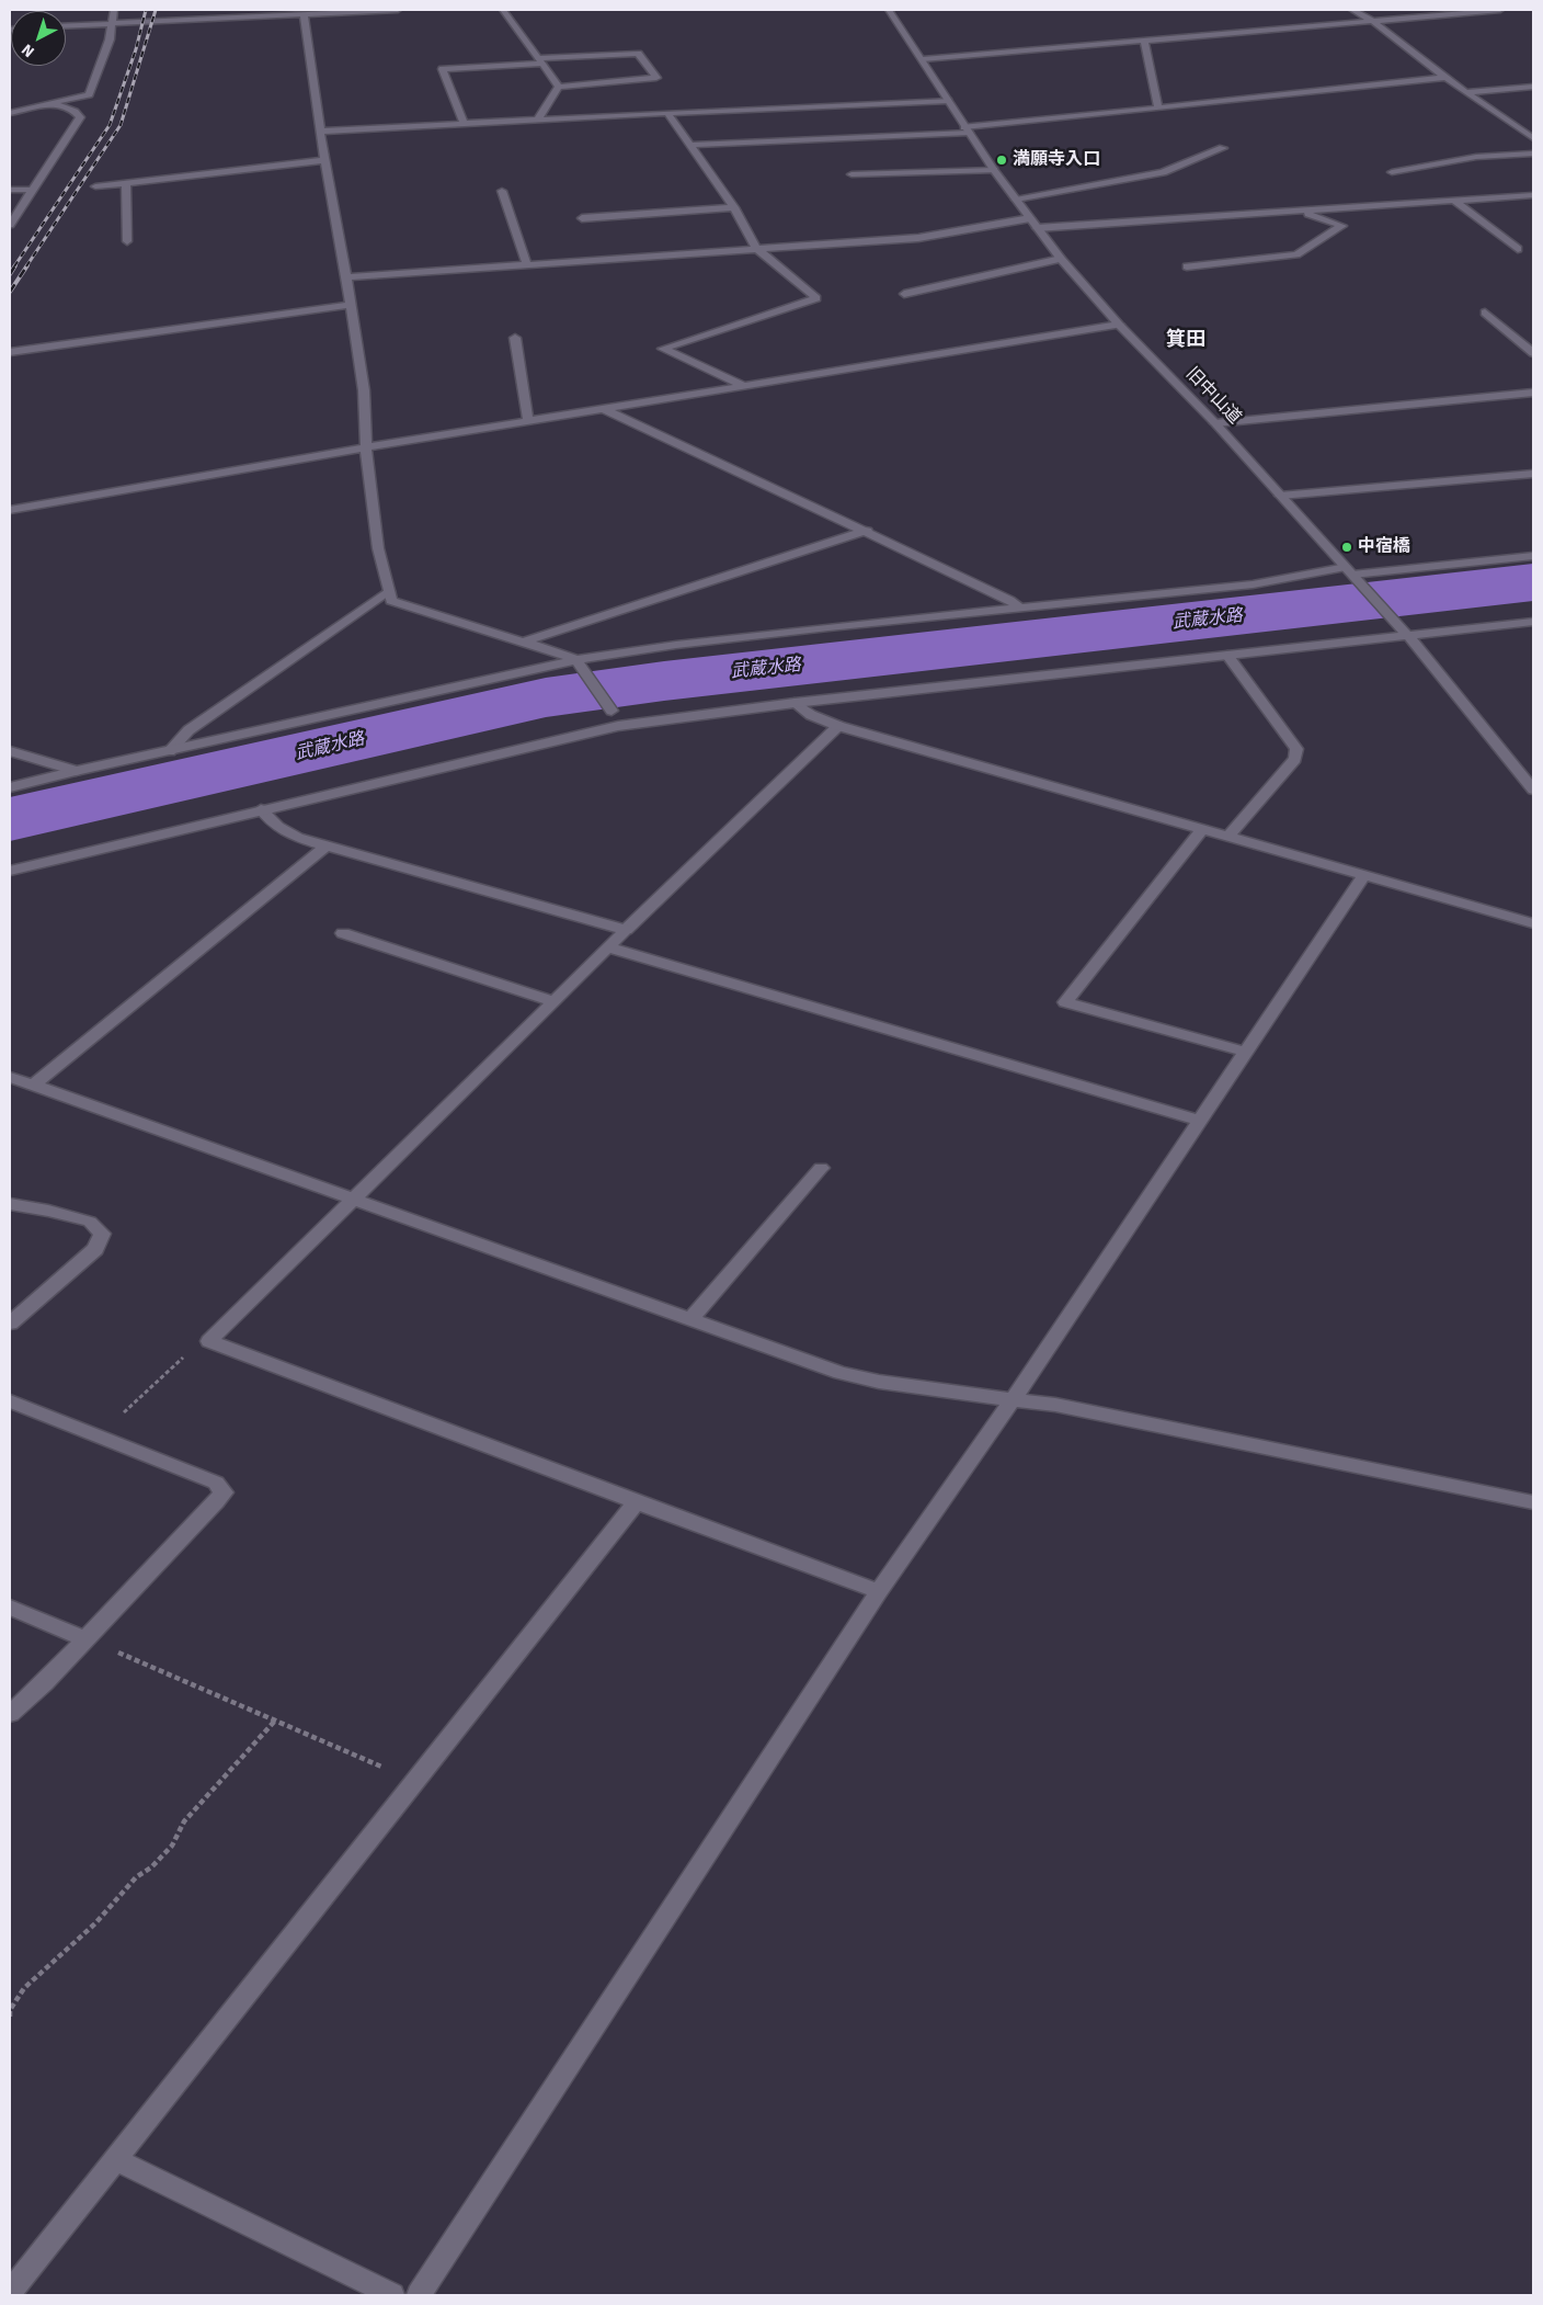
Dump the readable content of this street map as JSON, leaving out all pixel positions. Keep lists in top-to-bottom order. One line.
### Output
{"streets":{"street":["旧中山道"]},"districts":["箕田"],"water":["武蔵水路"],"places":["満願寺入口","中宿橋"],"north":"bottom left"}
